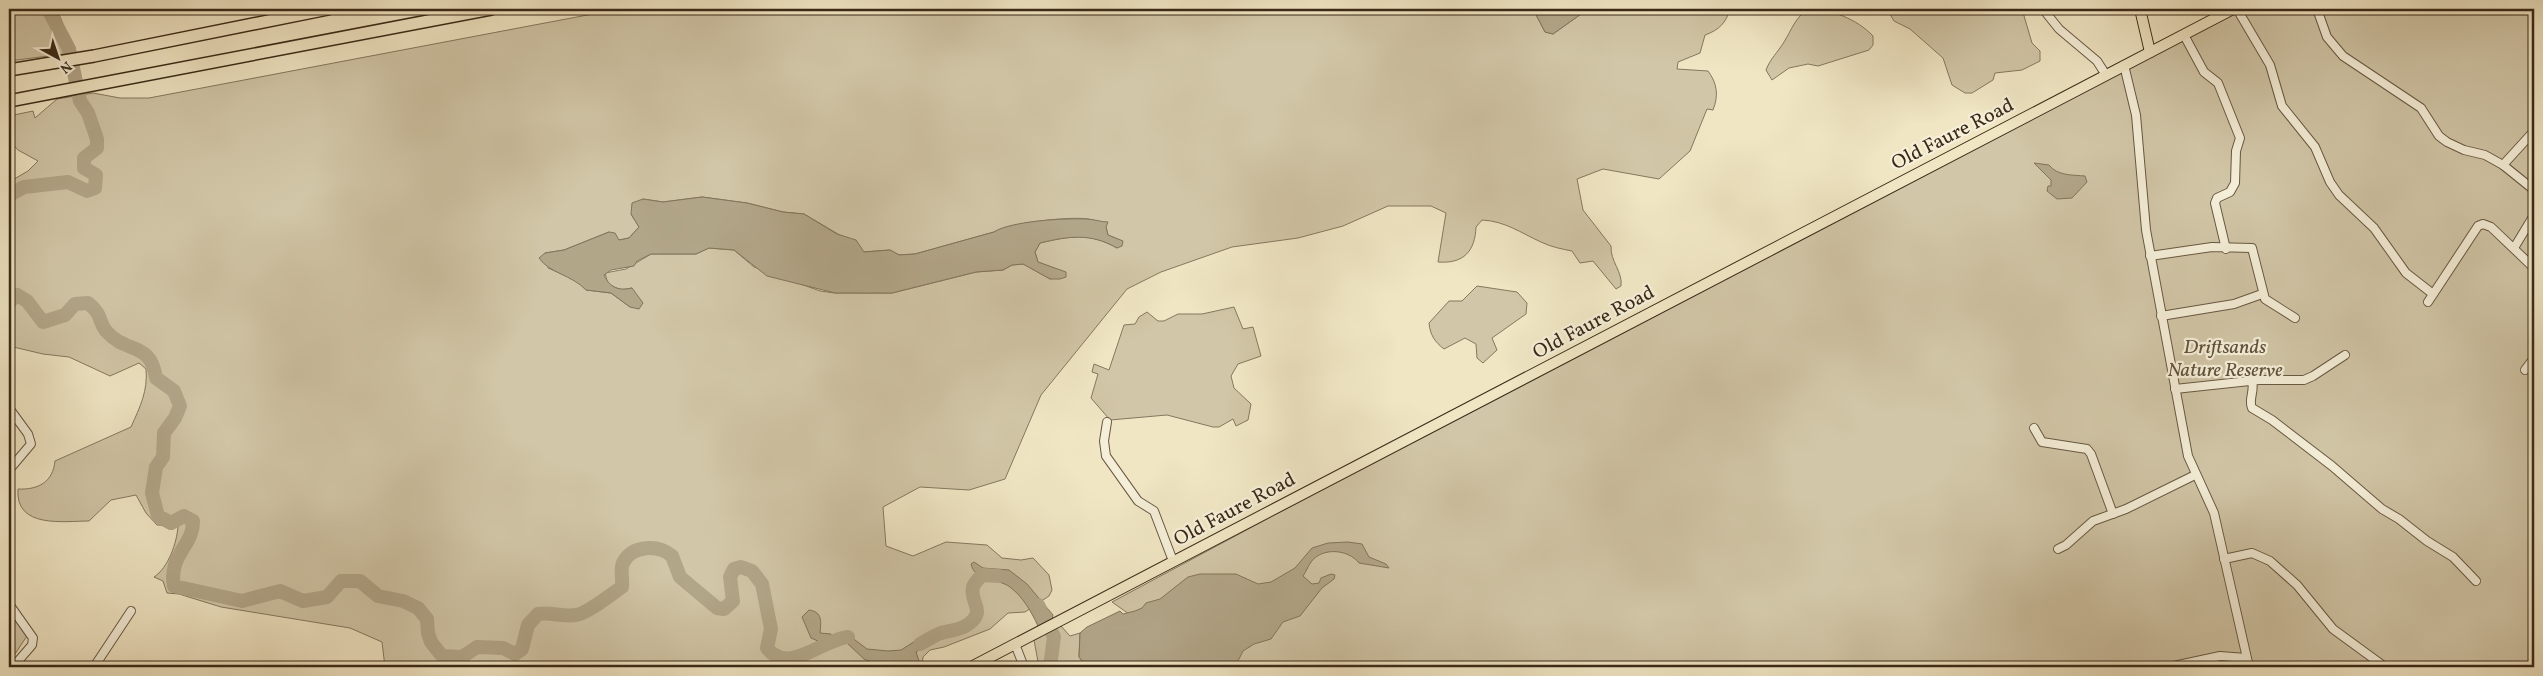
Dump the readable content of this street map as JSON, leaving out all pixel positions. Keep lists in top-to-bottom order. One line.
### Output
{"streets":{"main road":["Old Faure Road"]},"parks":["Driftsands Nature Reserve"],"north":"bottom right"}
